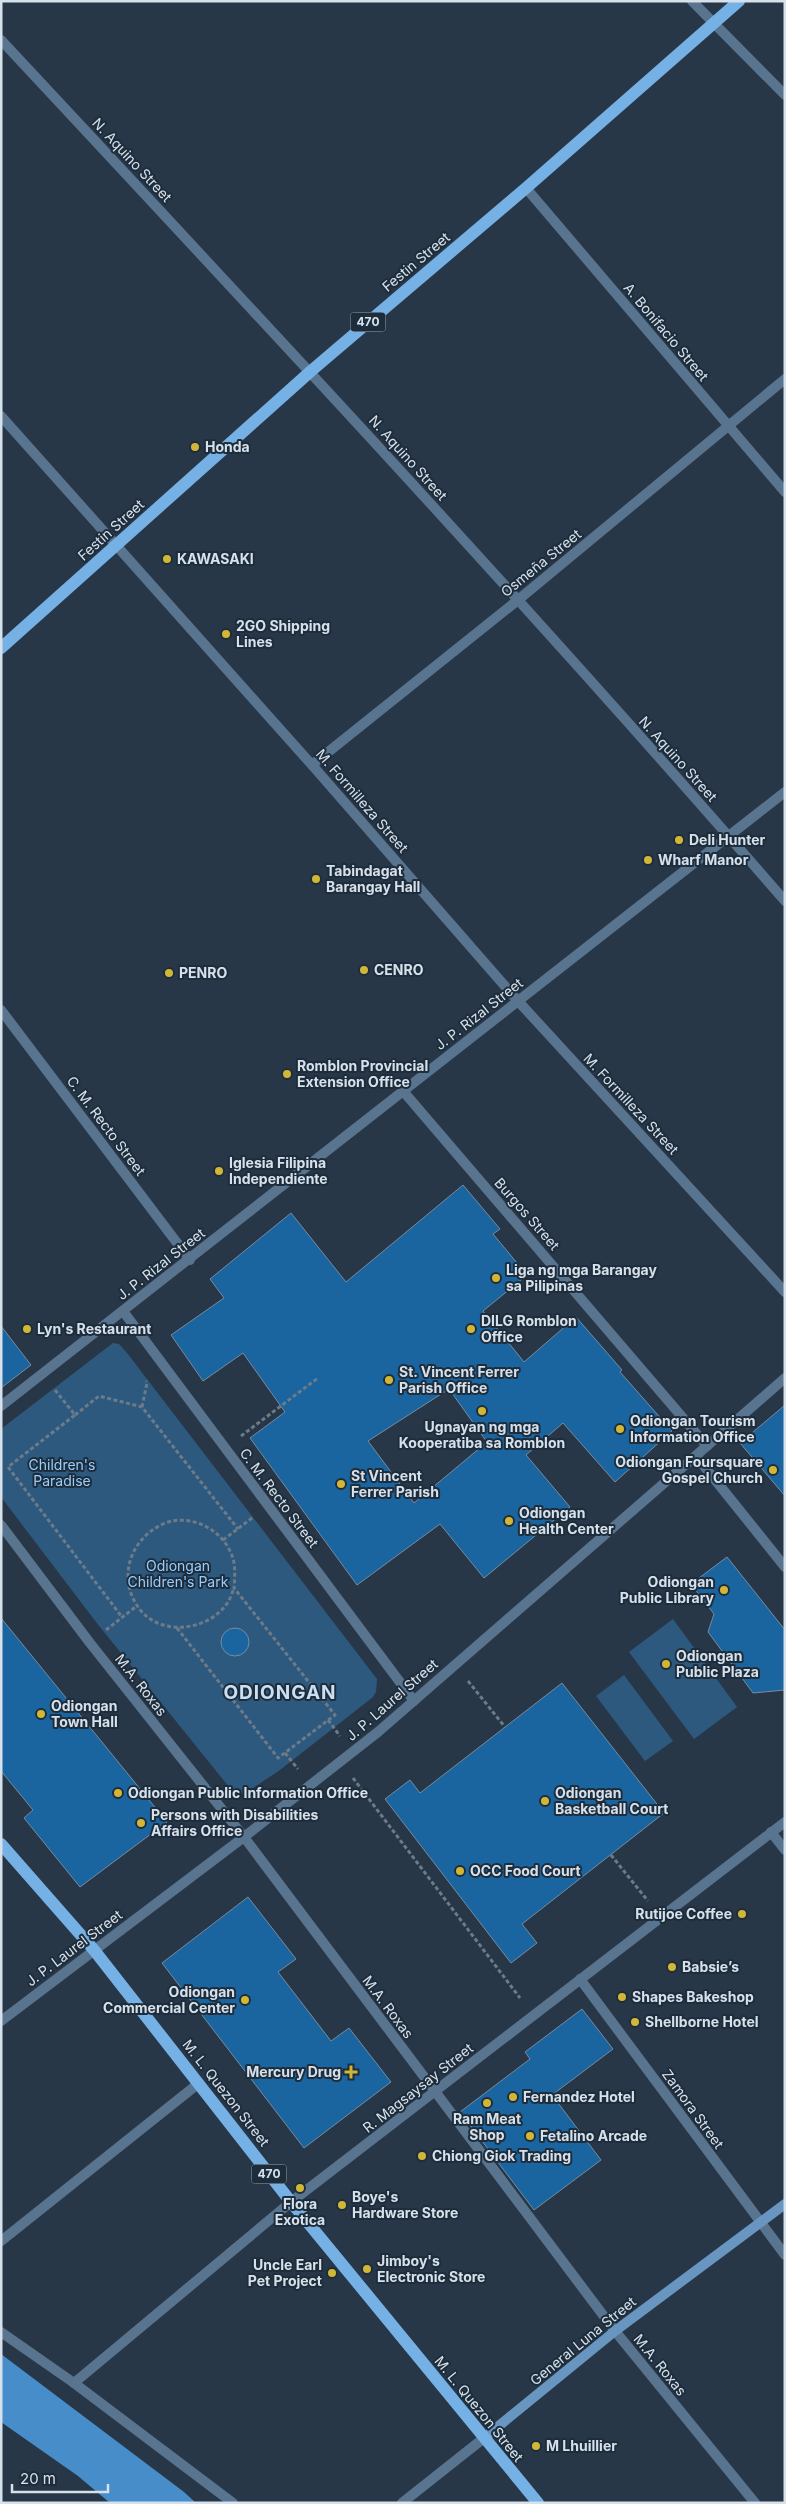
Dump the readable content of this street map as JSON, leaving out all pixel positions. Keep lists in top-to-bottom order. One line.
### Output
{"streets":{"main road":["Festin Street","470","M. L. Quezon Street","General Luna Street"],"street":["N. Aquino Street","A. Bonifacio Street","Osmeña Street","M. Formilleza Street","J. P. Rizal Street","C. M. Recto Street","Burgos Street","M.A. Roxas","J. P. Laurel Street","R. Magsaysay Street","Zamora Street"]},"crossings":[["N. Aquino Street","Festin Street"],["N. Aquino Street","Osmeña Street"],["N. Aquino Street","J. P. Rizal Street"],["Festin Street","A. Bonifacio Street"],["Festin Street","M. Formilleza Street"],["A. Bonifacio Street","Osmeña Street"],["Osmeña Street","M. Formilleza Street"],["M. Formilleza Street","J. P. Rizal Street"],["J. P. Rizal Street","C. M. Recto Street"],["J. P. Rizal Street","Burgos Street"],["C. M. Recto Street","J. P. Laurel Street"],["Burgos Street","J. P. Laurel Street"],["M.A. Roxas","J. P. Laurel Street"],["M.A. Roxas","R. Magsaysay Street"],["M.A. Roxas","General Luna Street"],["J. P. Laurel Street","M. L. Quezon Street"],["R. Magsaysay Street","M. L. Quezon Street"],["R. Magsaysay Street","Zamora Street"],["M. L. Quezon Street","General Luna Street"],["Zamora Street","General Luna Street"]],"districts":["ODIONGAN"],"parks":["Children's Paradise","Odiongan Children's Park"],"places":{"other":["Honda","KAWASAKI","2GO Shipping Lines","Deli Hunter","Wharf Manor","Tabindagat Barangay Hall","CENRO","PENRO","Romblon Provincial Extension Office","Iglesia Filipina Independiente","Liga ng mga Barangay sa Pilipinas","Lyn's Restaurant","DILG Romblon Office","St. Vincent Ferrer Parish Office","Ugnayan ng mga Kooperatiba sa Romblon","Odiongan Tourism Information Office","Odiongan Foursquare Gospel Church","St Vincent Ferrer Parish","Odiongan Health Center","Odiongan Public Library","Odiongan Public Plaza","Odiongan Town Hall","Odiongan Public Information Office","Odiongan Basketball Court","Persons with Disabilities Affairs Office","OCC Food Court","Rutijoe Coffee","Babsie’s","Shapes Bakeshop","Odiongan Commercial Center","Shellborne Hotel","Fernandez Hotel","Ram Meat Shop","Fetalino Arcade","Chiong Giok Trading","Flora Exotica","Boye's Hardware Store","Jimboy's Electronic Store","Uncle Earl Pet Project","M Lhuillier"],"health":["Mercury Drug"]},"scale_bar":"20 m"}
